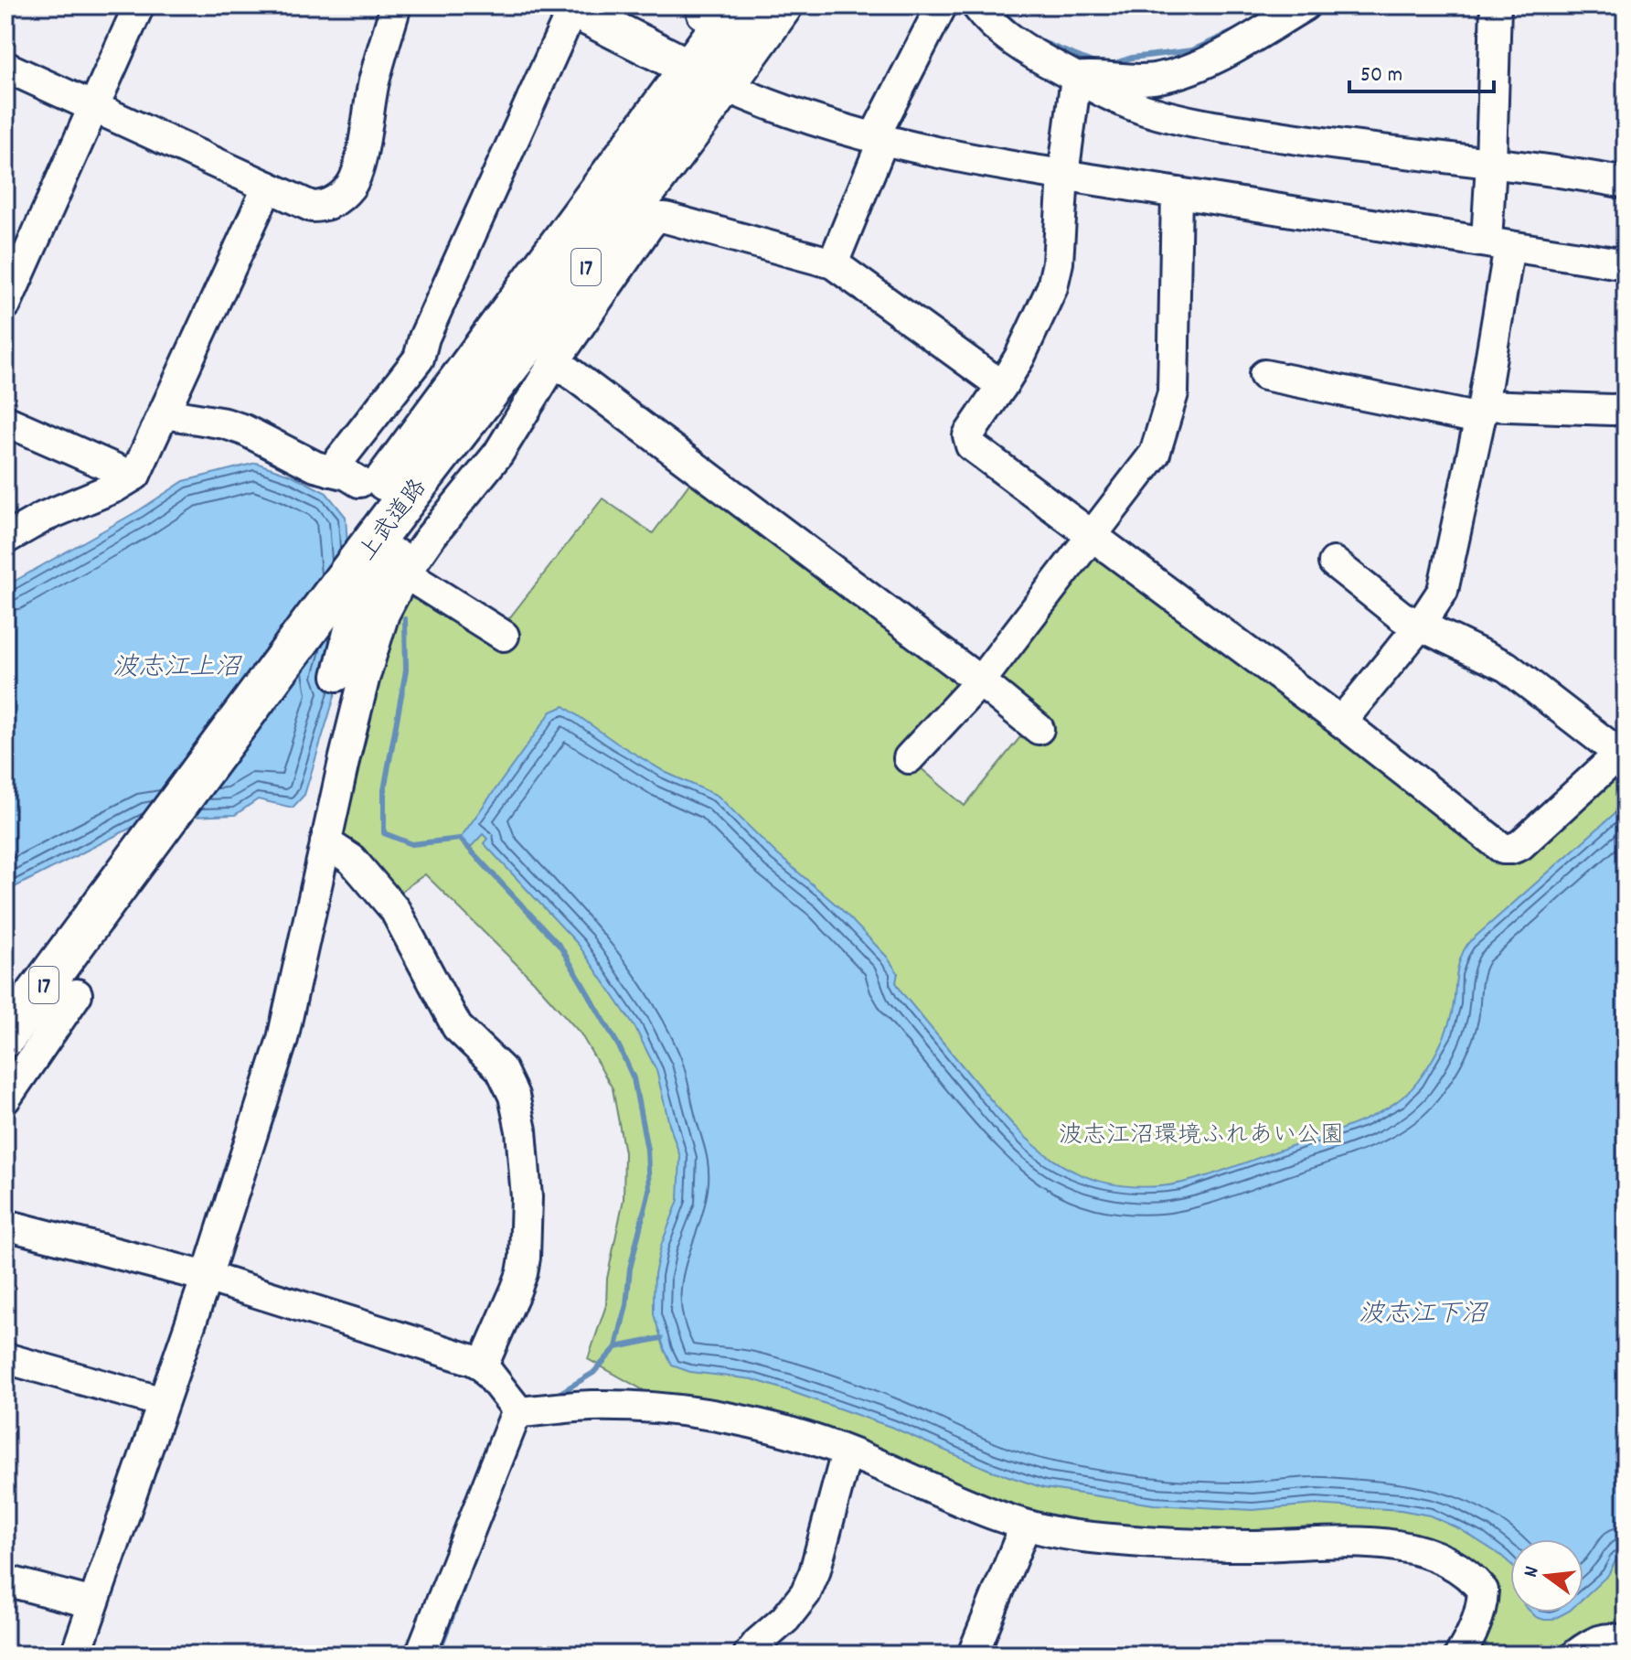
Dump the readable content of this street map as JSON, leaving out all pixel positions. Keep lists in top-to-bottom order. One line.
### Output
{"streets":{"highway":["17","上武道路"]},"water":["波志江上沼","波志江下沼"],"parks":["波志江沼環境ふれあい公園"],"scale_bar":"50 m","north":"left"}
